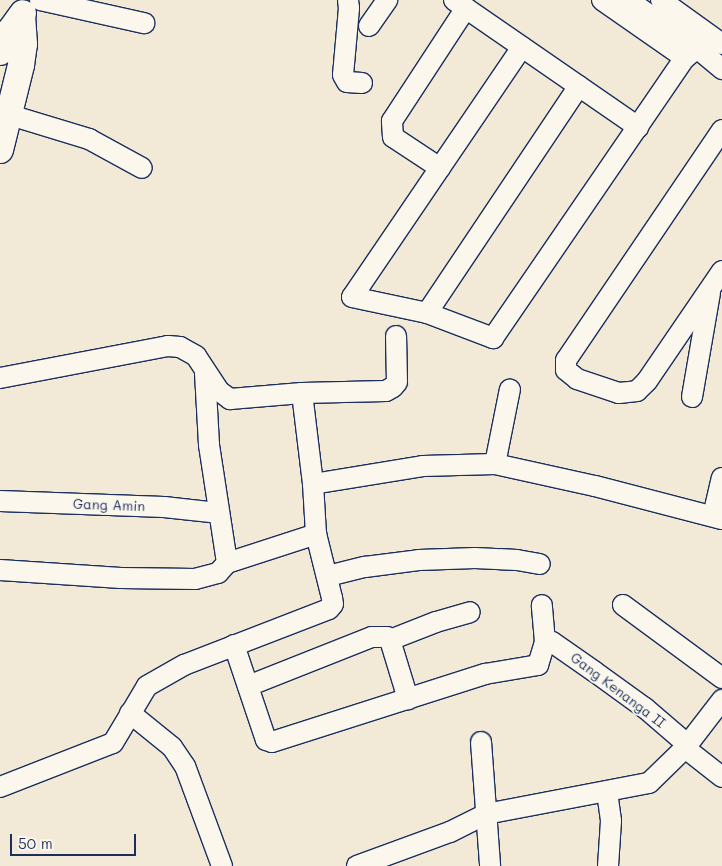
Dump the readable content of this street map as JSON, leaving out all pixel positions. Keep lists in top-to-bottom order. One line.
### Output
{"streets":{"street":["Gang Amin","Gang Kenanga II"]},"scale_bar":"50 m"}
